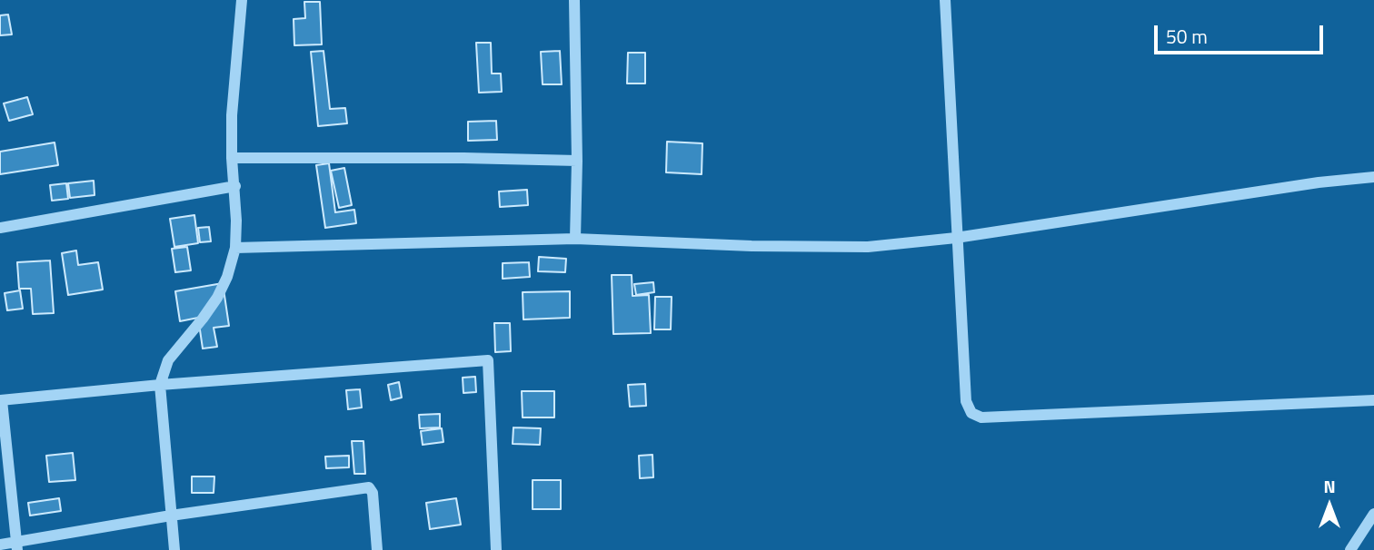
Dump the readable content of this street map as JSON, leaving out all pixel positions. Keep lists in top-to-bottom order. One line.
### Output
{"scale_bar":"50 m","north":"top"}
